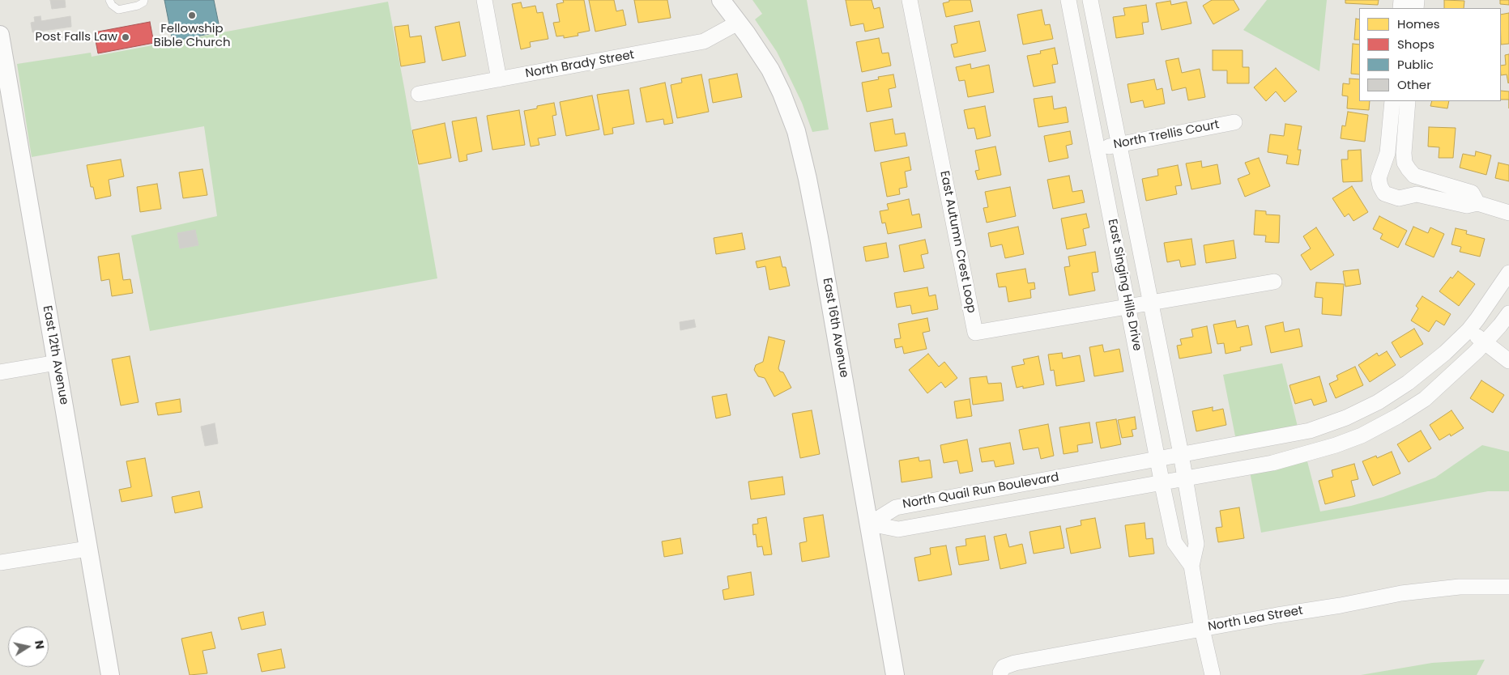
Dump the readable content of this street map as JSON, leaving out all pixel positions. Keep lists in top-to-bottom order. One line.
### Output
{"streets":{"street":["North Brady Street","North Trellis Court","East Autumn Crest Loop","East Singing Hills Drive","East 16th Avenue","East 12th Avenue","North Quail Run Boulevard","North Lea Street"]},"crossings":[["North Brady Street","East 16th Avenue"],["North Trellis Court","East Singing Hills Drive"],["East Autumn Crest Loop","East Singing Hills Drive"],["East Singing Hills Drive","North Quail Run Boulevard"],["East Singing Hills Drive","North Lea Street"],["East 16th Avenue","North Quail Run Boulevard"]],"places":["Fellowship Bible Church","Post Falls Law"],"legend":["Homes","Shops","Public","Other"],"north":"right"}
